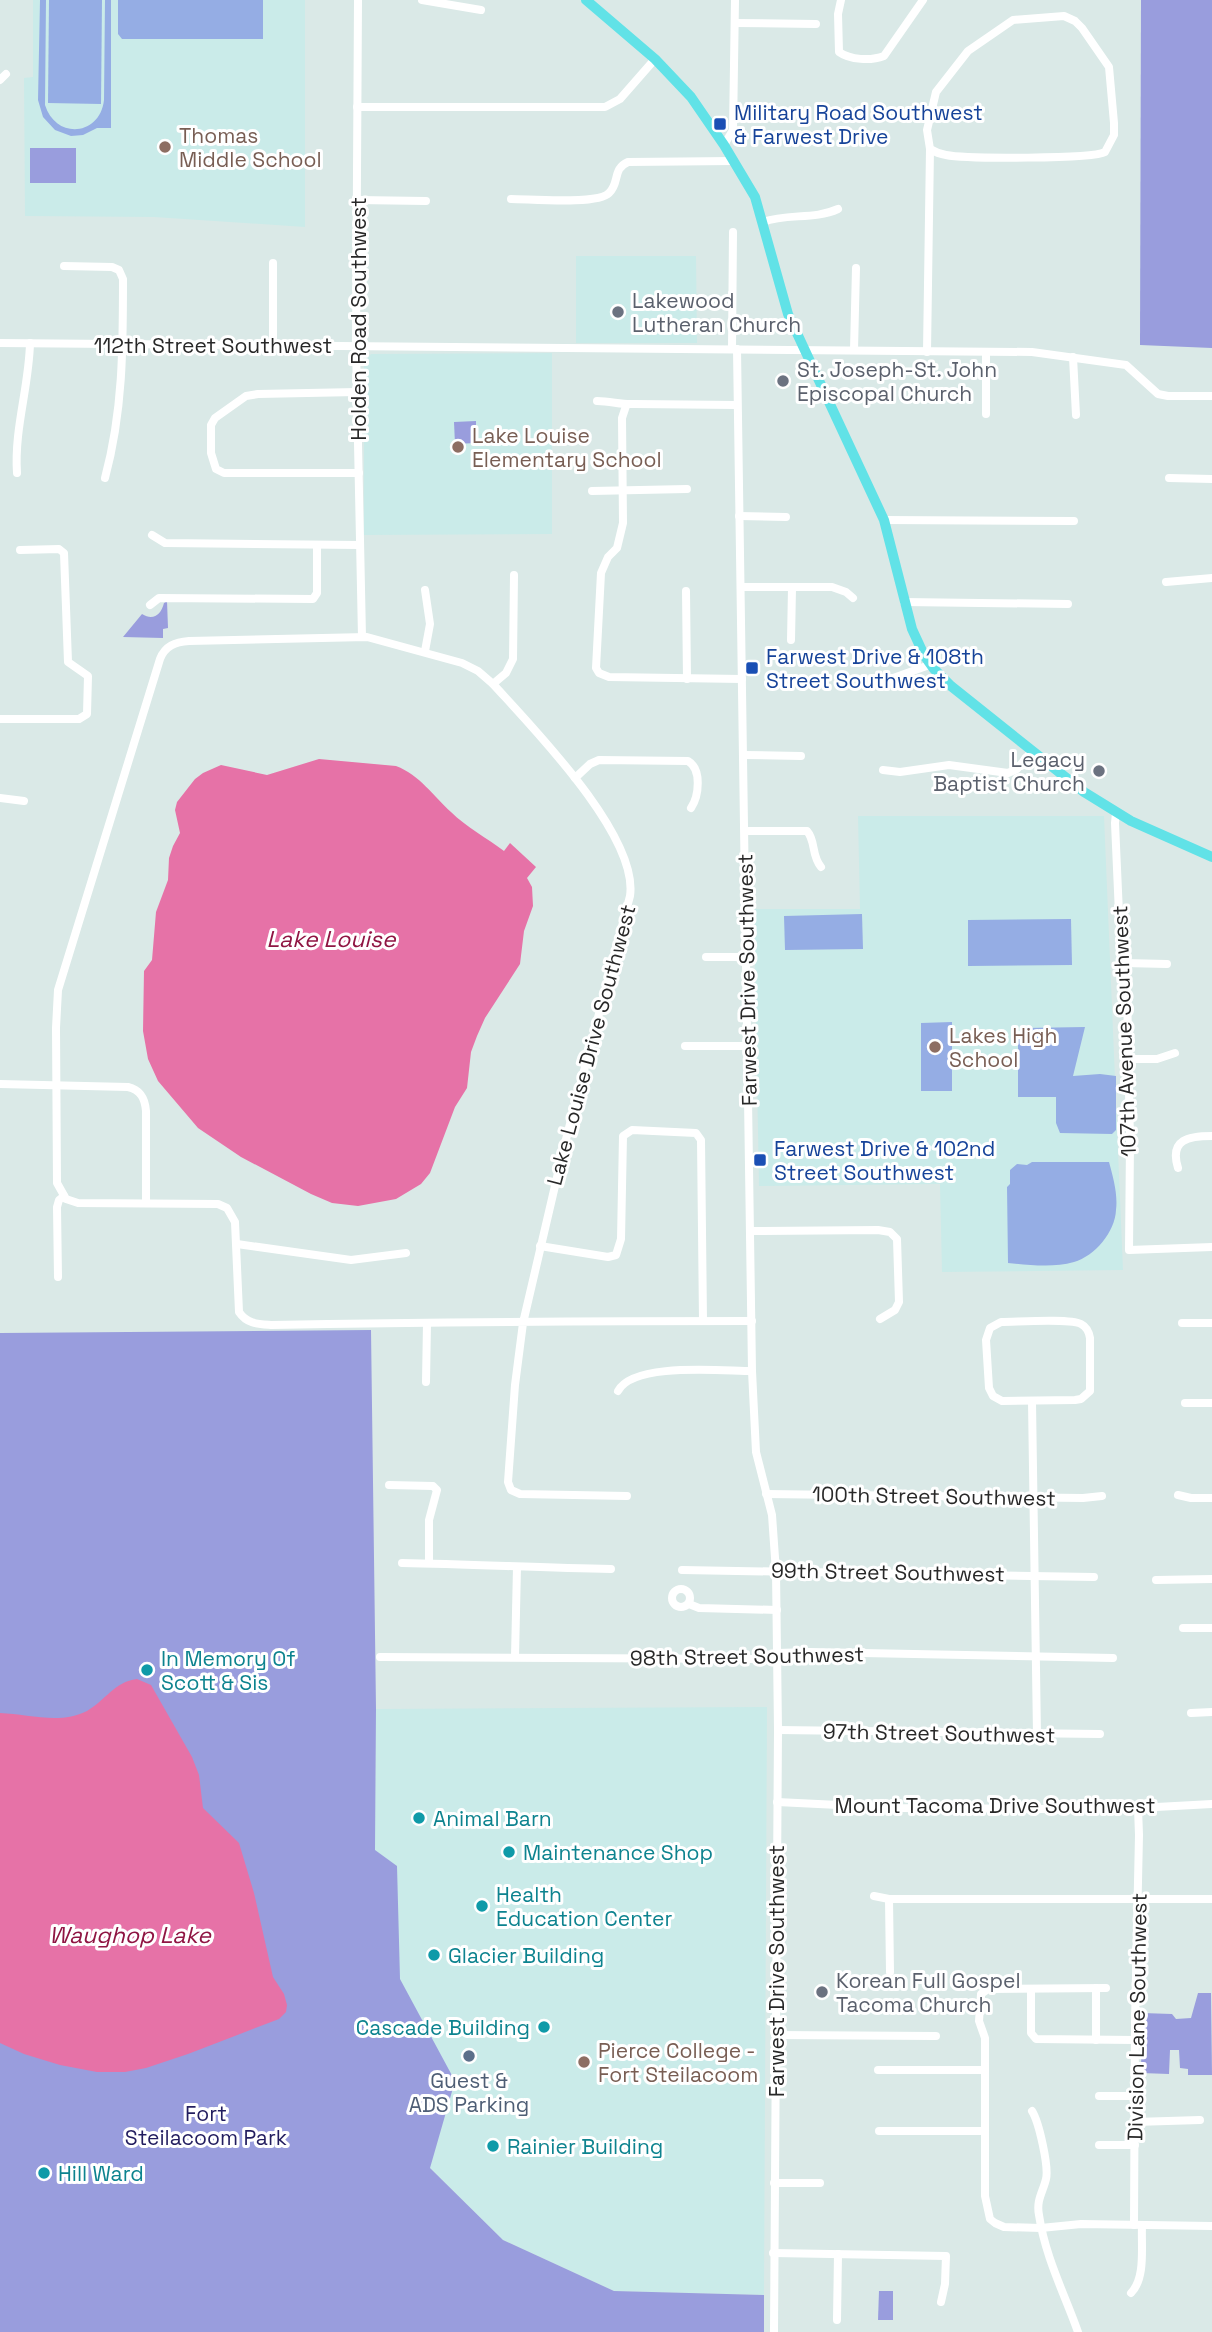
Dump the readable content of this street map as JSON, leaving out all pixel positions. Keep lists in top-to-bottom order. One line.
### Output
{"streets":{"street":["Holden Road Southwest","112th Street Southwest","Farwest Drive Southwest","107th Avenue Southwest","Lake Louise Drive Southwest","100th Street Southwest","99th Street Southwest","98th Street Southwest","97th Street Southwest","Mount Tacoma Drive Southwest","Division Lane Southwest"]},"crossings":[["Holden Road Southwest","112th Street Southwest"],["Holden Road Southwest","Lake Louise Drive Southwest"],["112th Street Southwest","Farwest Drive Southwest"],["Farwest Drive Southwest","100th Street Southwest"],["Farwest Drive Southwest","99th Street Southwest"],["Farwest Drive Southwest","98th Street Southwest"],["Farwest Drive Southwest","97th Street Southwest"],["Farwest Drive Southwest","Mount Tacoma Drive Southwest"],["Mount Tacoma Drive Southwest","Division Lane Southwest"]],"water":["Lake Louise","Waughop Lake"],"parks":["Fort Steilacoom Park"],"places":{"transit":["Military Road Southwest & Farwest Drive","Farwest Drive & 108th Street Southwest","Farwest Drive & 102nd Street Southwest"],"other":["Thomas Middle School","Lakewood Lutheran Church","St. Joseph-St. John Episcopal Church","Lake Louise Elementary School","Legacy Baptist Church","Lakes High School","In Memory Of Scott & Sis","Animal Barn","Maintenance Shop","Health Education Center","Glacier Building","Korean Full Gospel Tacoma Church","Cascade Building","Guest & ADS Parking","Pierce College - Fort Steilacoom","Rainier Building","Hill Ward"]}}
